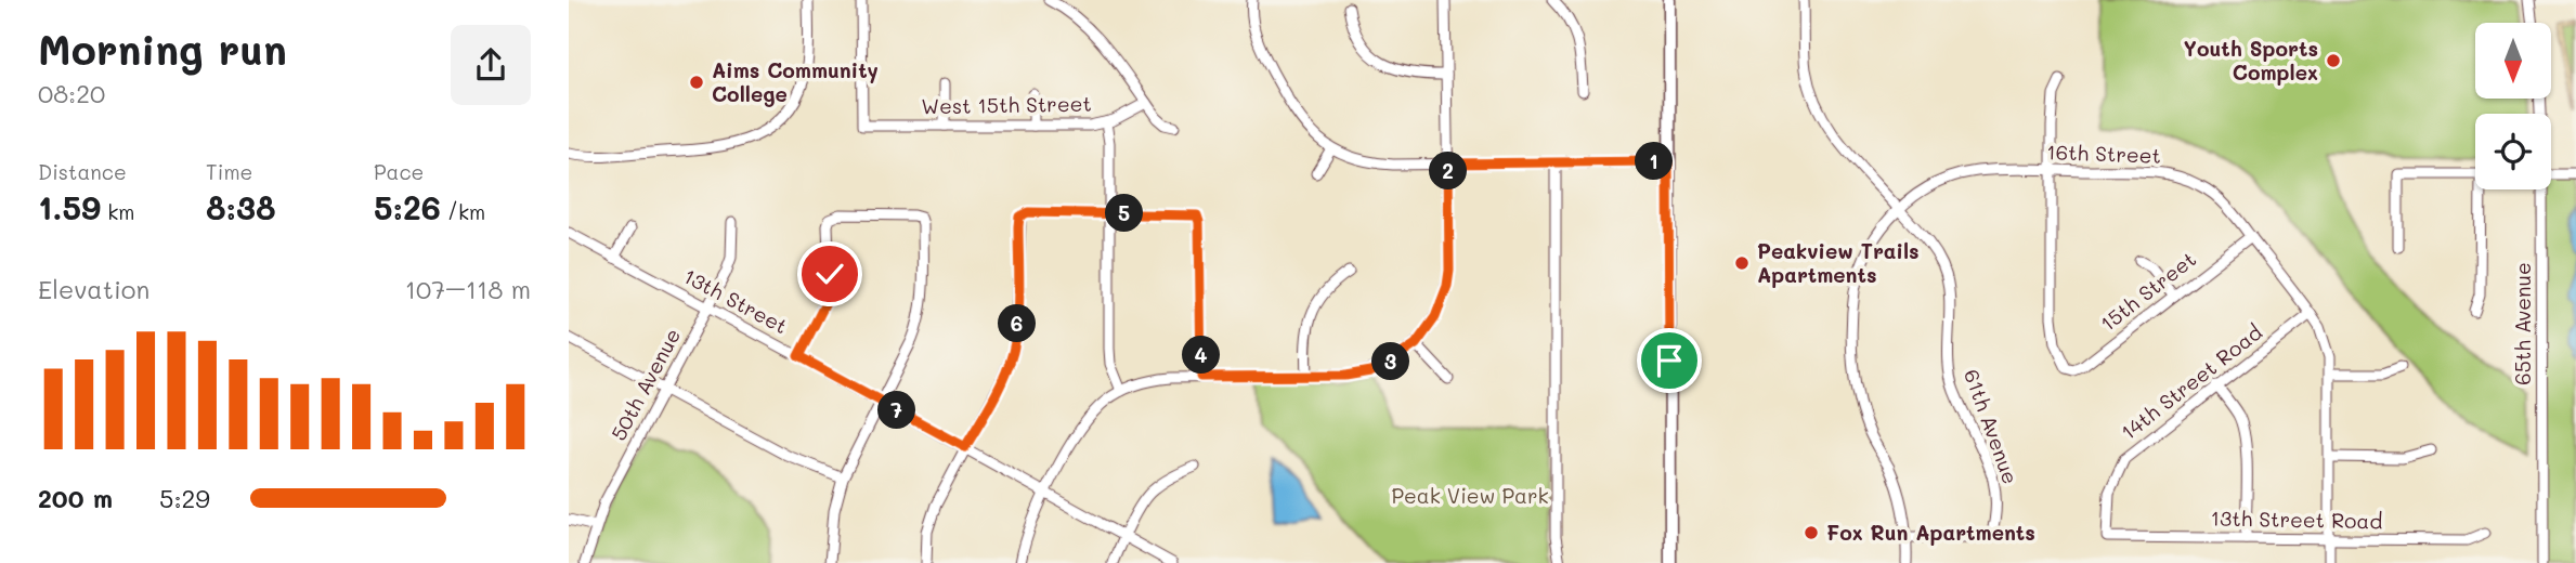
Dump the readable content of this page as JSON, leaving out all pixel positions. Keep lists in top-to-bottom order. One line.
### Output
{"streets":{"street":["West 15th Street","16th Street","15th Street","13th Street","65th Avenue","14th Street Road","50th Avenue","61th Avenue","13th Street Road"]},"crossings":[["16th Street","15th Street"],["16th Street","14th Street Road"],["16th Street","61th Avenue"],["16th Street","13th Street Road"],["13th Street","50th Avenue"],["14th Street Road","13th Street Road"]],"parks":["Peak View Park"],"places":["Youth Sports Complex","Aims Community College","Peakview Trails Apartments","Fox Run Apartments"],"north":"bottom","page":{"heading":["Morning run","08:20"],"stats":[["Distance","1.59 km"],["Time","8:38"],["Pace","5:26 /km"]],"pins":["1","2","5","6","4","3","7"],"chart":["Elevation","107–118 m"],"list":[{"name":"200 m","note":"5:29"}]}}
